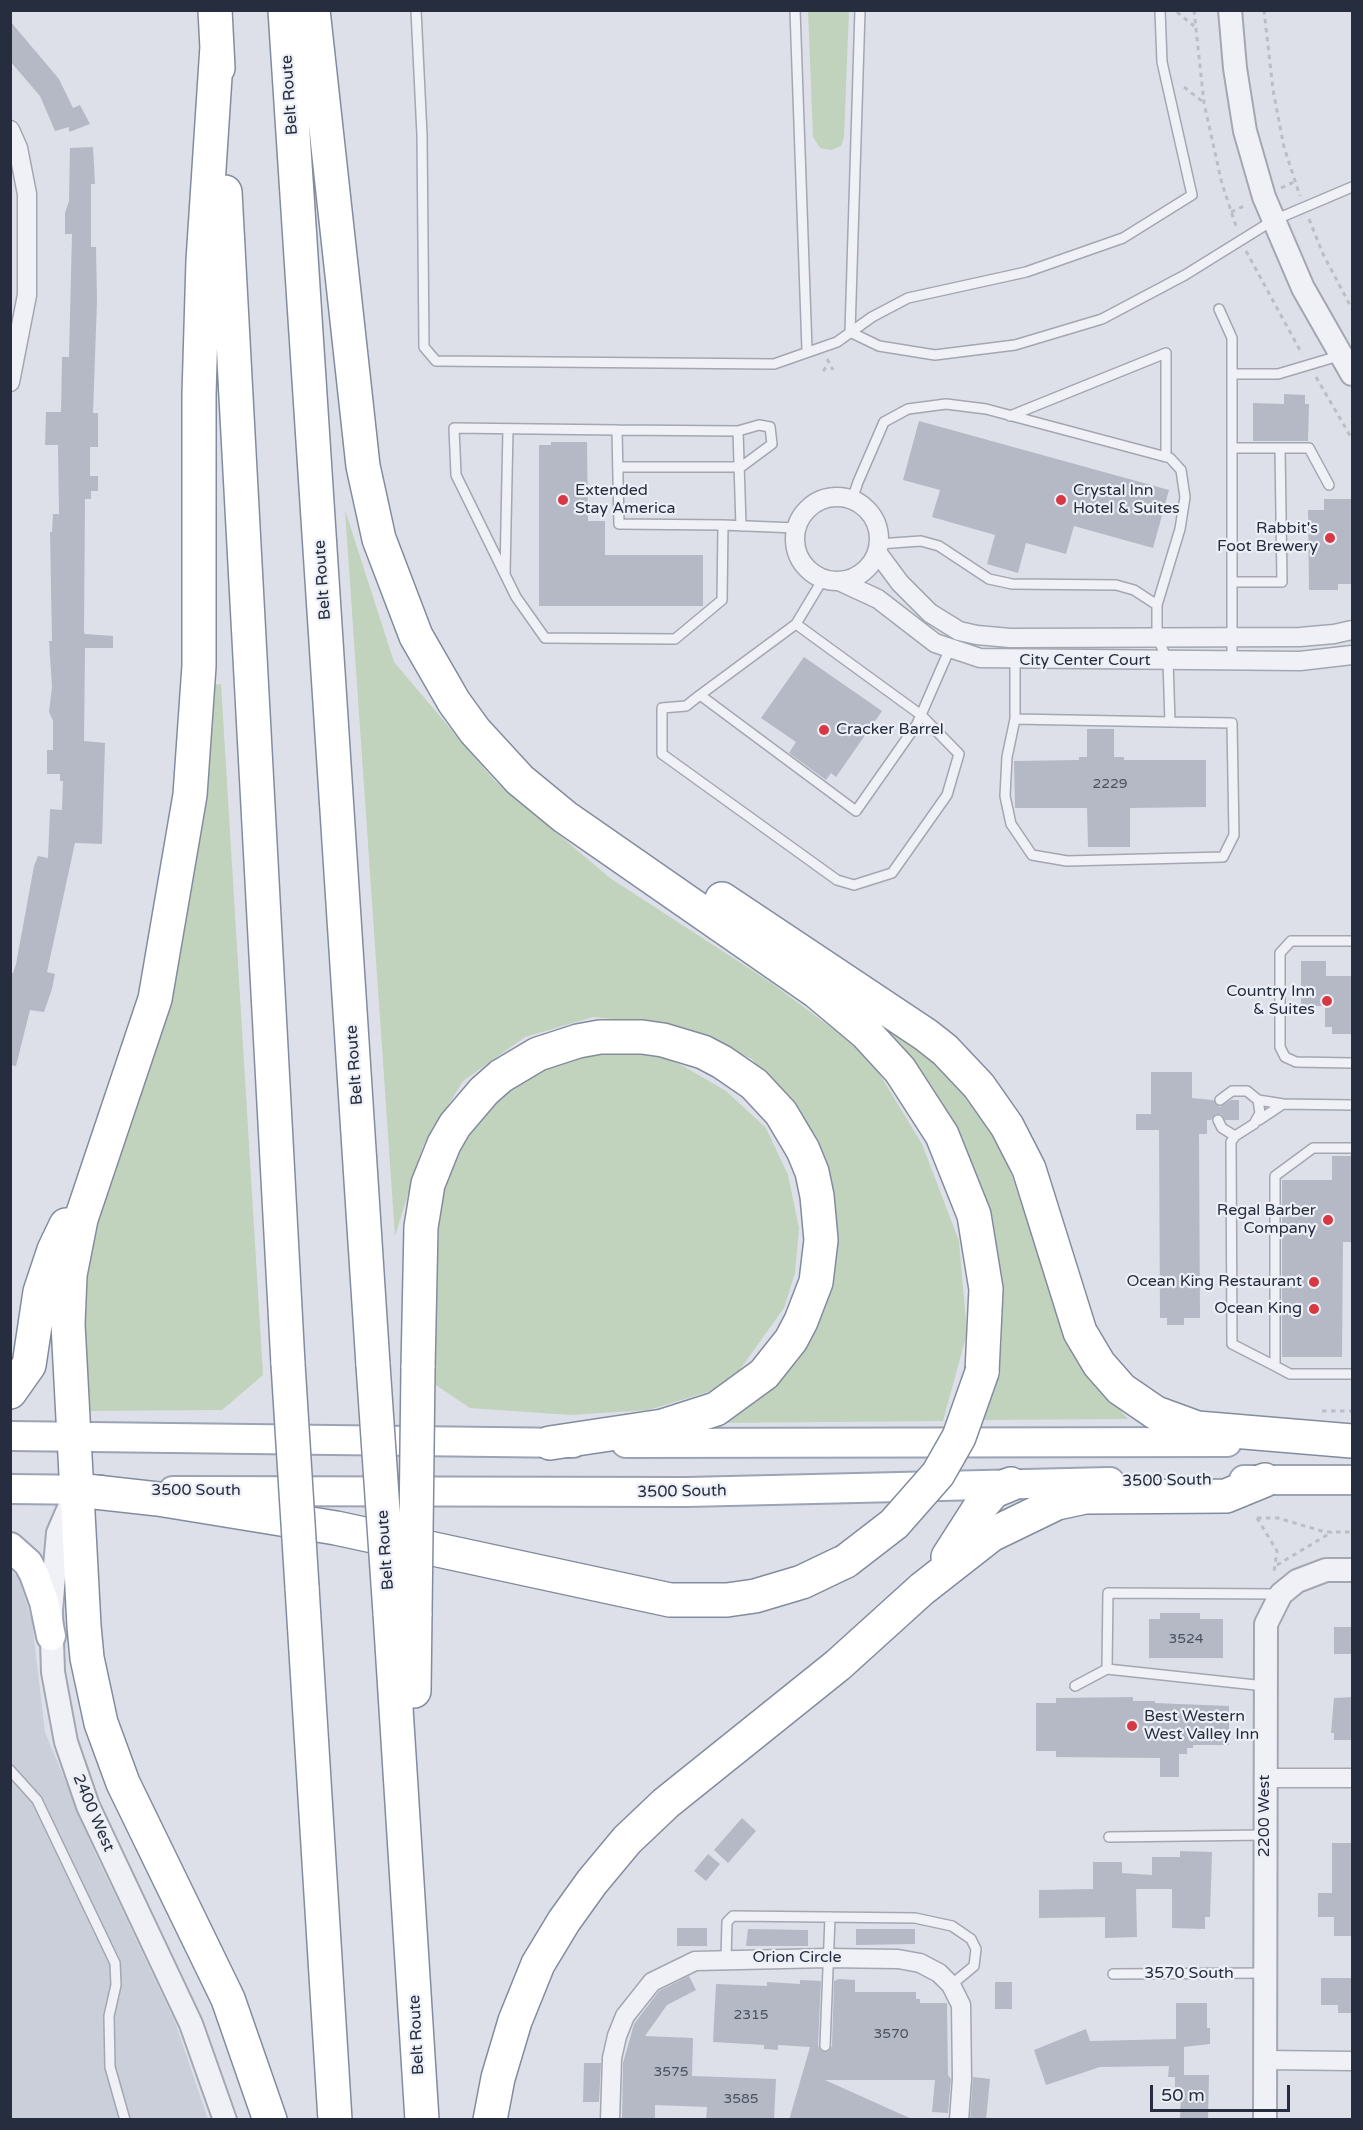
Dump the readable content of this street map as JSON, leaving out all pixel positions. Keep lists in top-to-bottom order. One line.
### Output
{"streets":{"highway":["Belt Route"],"main road":["3500 South"],"street":["City Center Court","2400 West","2200 West","Orion Circle"],"lane":["3570 South"]},"crossings":[["3500 South","2400 West"],["2200 West","3570 South"]],"places":["Extended Stay America","Crystal Inn Hotel & Suites","Rabbit's Foot Brewery","Cracker Barrel","Country Inn & Suites","Regal Barber Company","Ocean King Restaurant","Ocean King","Best Western West Valley Inn"],"house_numbers":["2229","3524","2315","3570","3575","3585"],"scale_bar":"50 m"}
